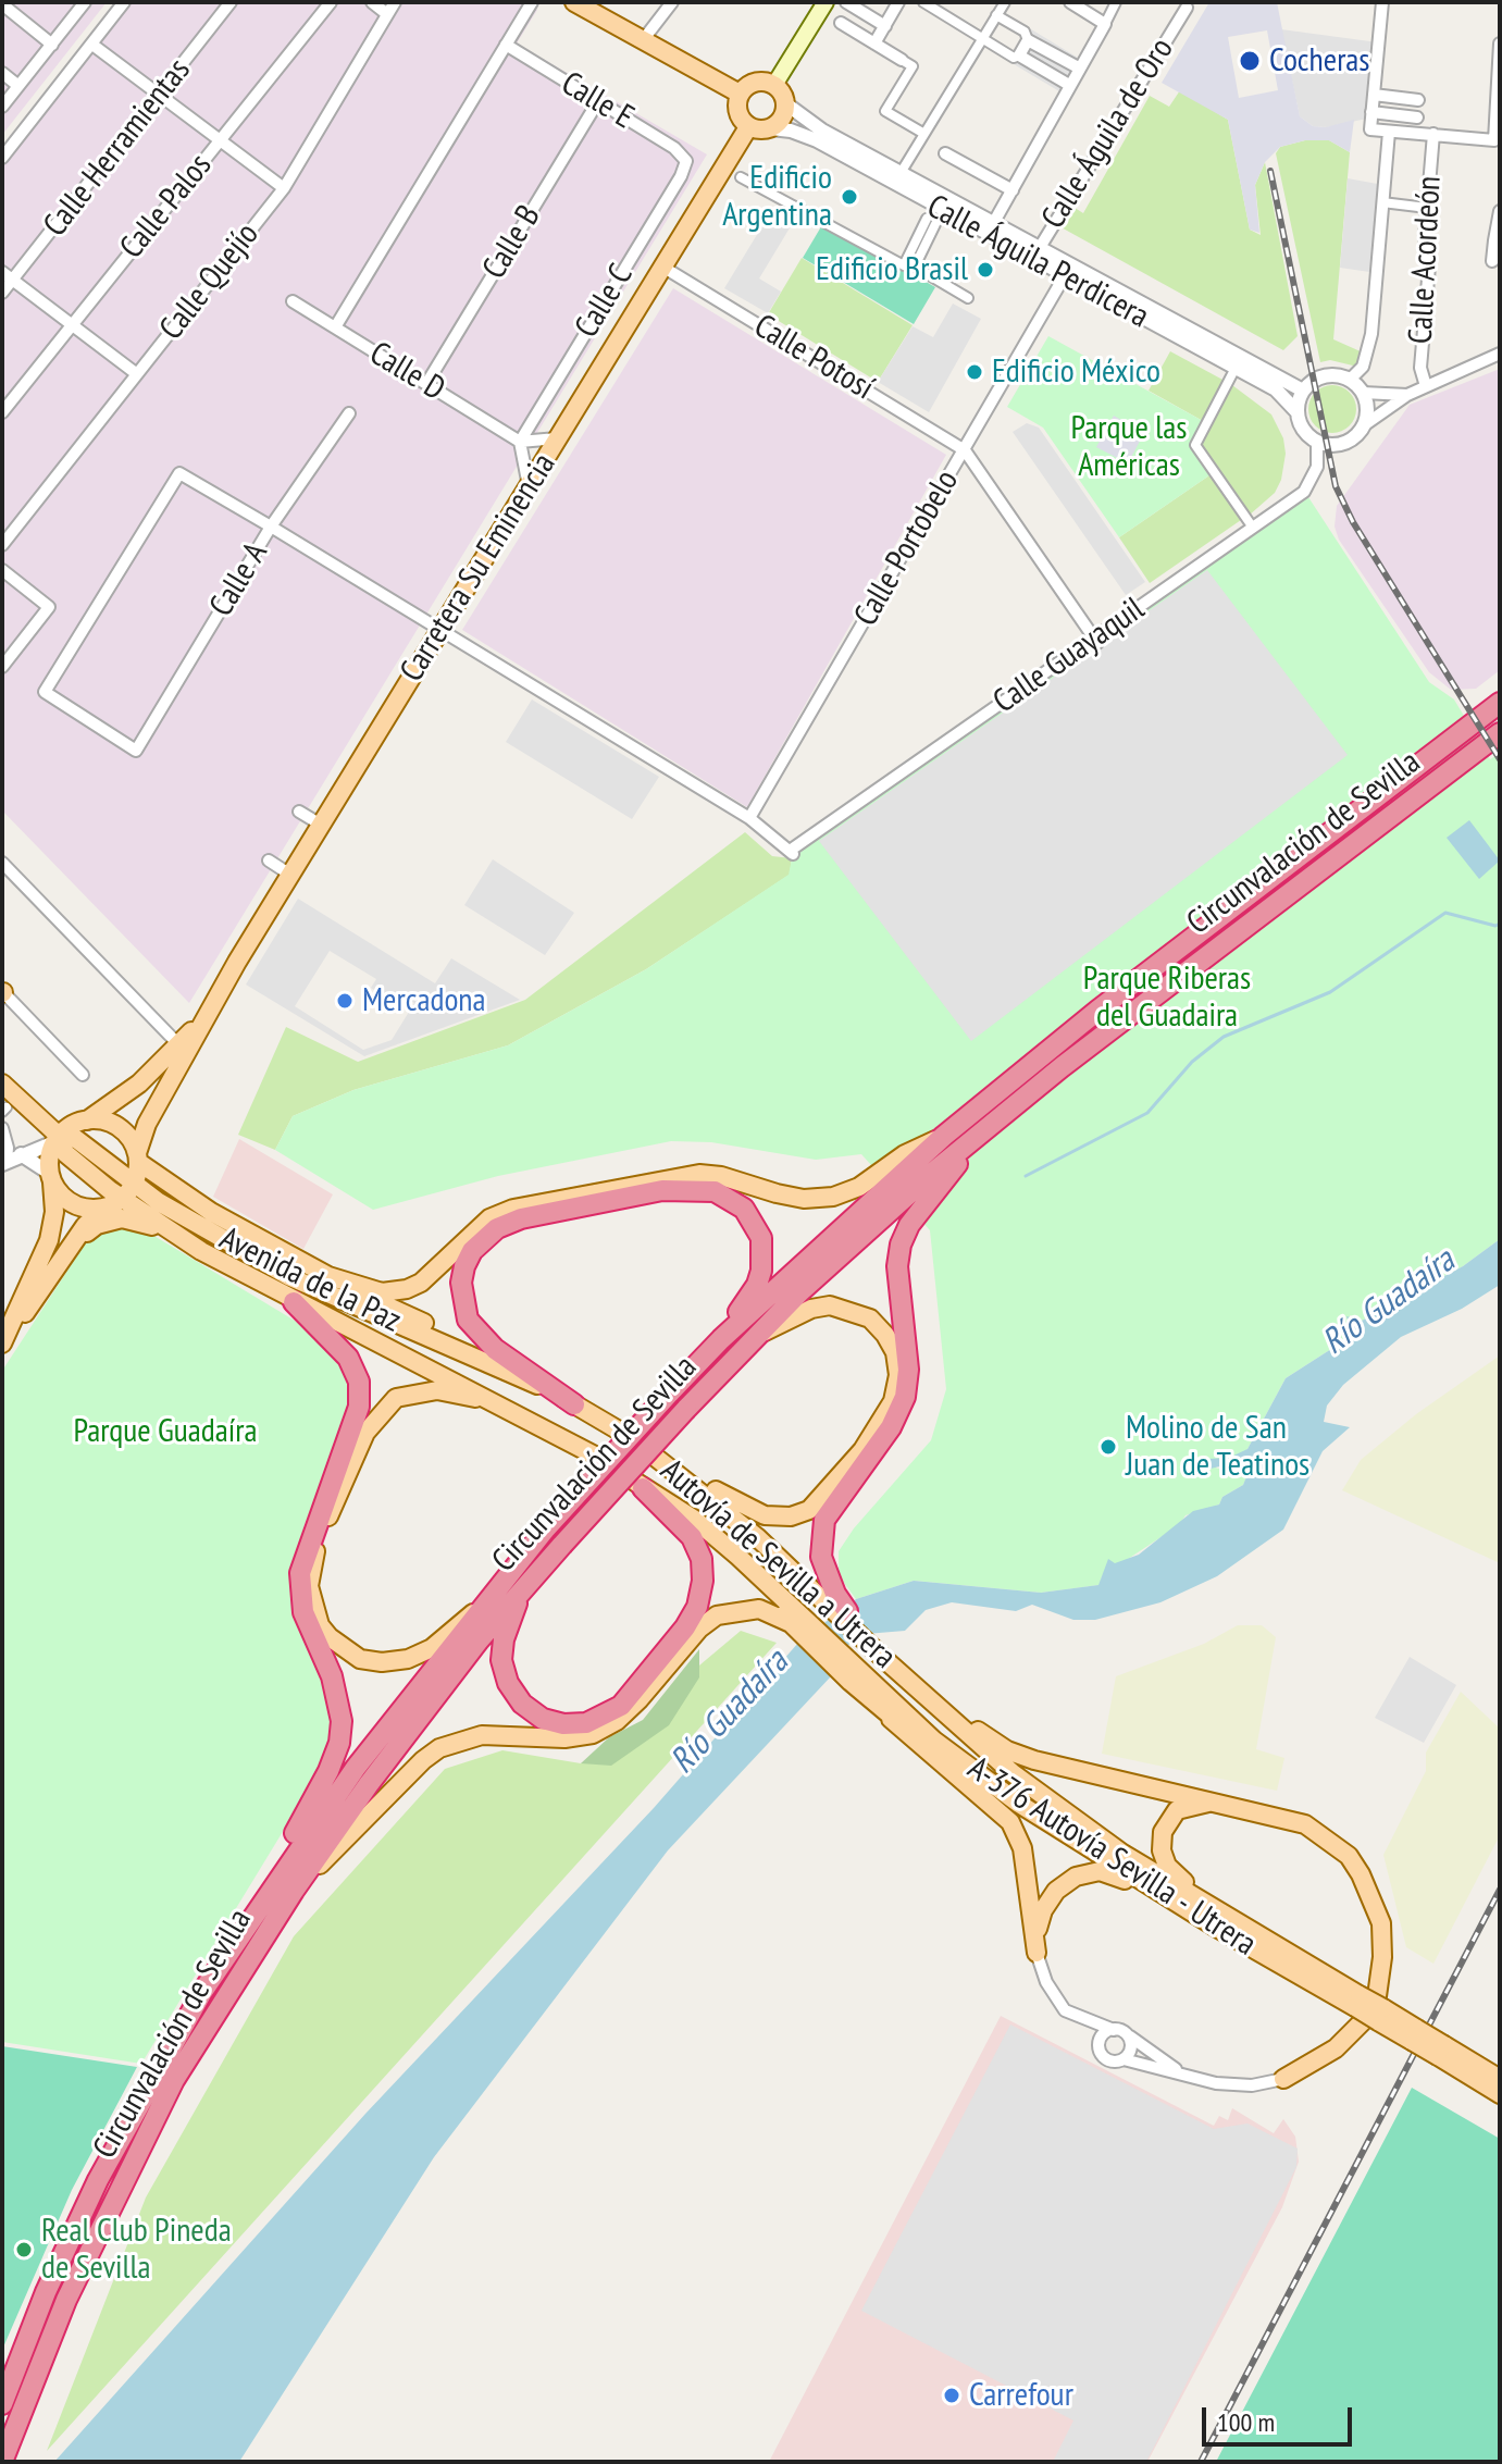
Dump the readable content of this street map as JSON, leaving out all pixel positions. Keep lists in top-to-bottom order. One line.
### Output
{"streets":{"highway":["Circunvalación de Sevilla"],"main road":["Carretera Su Eminencia","Avenida de la Paz","Autovía de Sevilla a Utrera","A-376 Autovía Sevilla - Utrera"],"street":["Calle E","Calle Águila de Oro","Calle Herramientas","Calle Palos","Calle B","Calle Acordeón","Calle Águila Perdicera","Calle Quejío","Calle C","Calle Potosí","Calle D","Calle Portobelo","Calle A","Calle Guayaquil"]},"crossings":[["Calle E","Calle B"],["Calle E","Calle C"],["Calle Águila de Oro","Calle Águila Perdicera"],["Calle B","Calle D"],["Calle Águila Perdicera","Calle Portobelo"],["Calle Águila Perdicera","Carretera Su Eminencia"],["Calle Águila Perdicera","Calle Guayaquil"],["Calle C","Calle D"],["Calle Potosí","Calle Portobelo"],["Calle Potosí","Carretera Su Eminencia"],["Calle Portobelo","Calle Guayaquil"],["Carretera Su Eminencia","Avenida de la Paz"],["Autovía de Sevilla a Utrera","A-376 Autovía Sevilla - Utrera"]],"water":["Río Guadaíra"],"parks":["Parque las Américas","Parque Riberas del Guadaira","Parque Guadaíra"],"places":["Cocheras","Edificio Argentina","Edificio Brasil","Edificio México","Mercadona","Molino de San Juan de Teatinos","Real Club Pineda de Sevilla","Carrefour"],"scale_bar":"100 m"}
